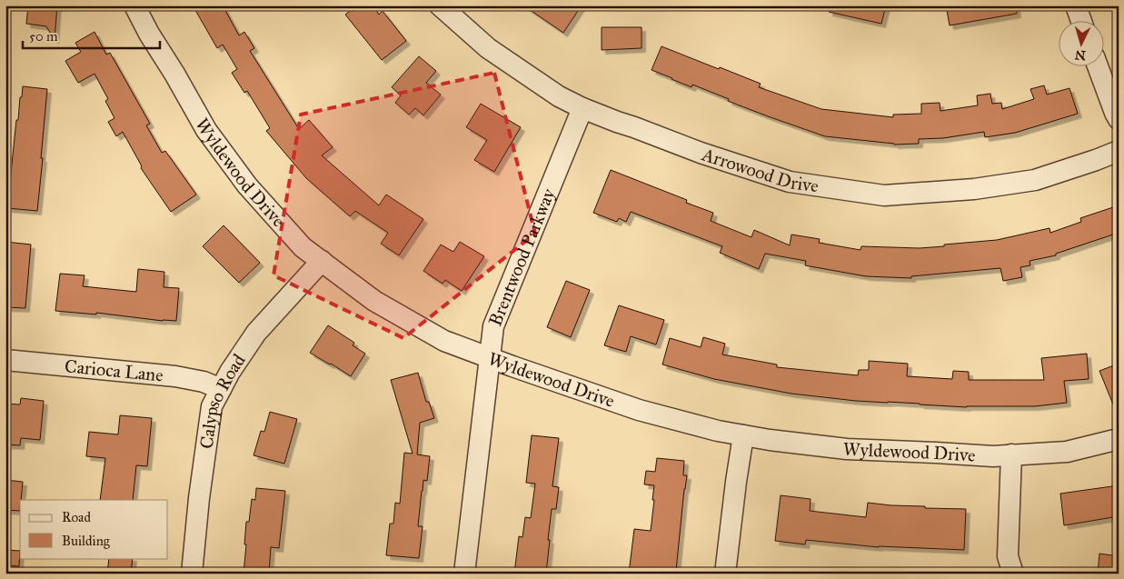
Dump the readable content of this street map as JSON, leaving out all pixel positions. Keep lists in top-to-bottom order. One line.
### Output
{"streets":{"street":["Arrowood Drive","Wyldewood Drive","Brentwood Parkway","Carioca Lane","Calypso Road"]},"crossings":[["Arrowood Drive","Brentwood Parkway"],["Wyldewood Drive","Brentwood Parkway"],["Wyldewood Drive","Calypso Road"],["Carioca Lane","Calypso Road"]],"legend":["Road","Building"],"scale_bar":"50 m","north":"bottom"}
